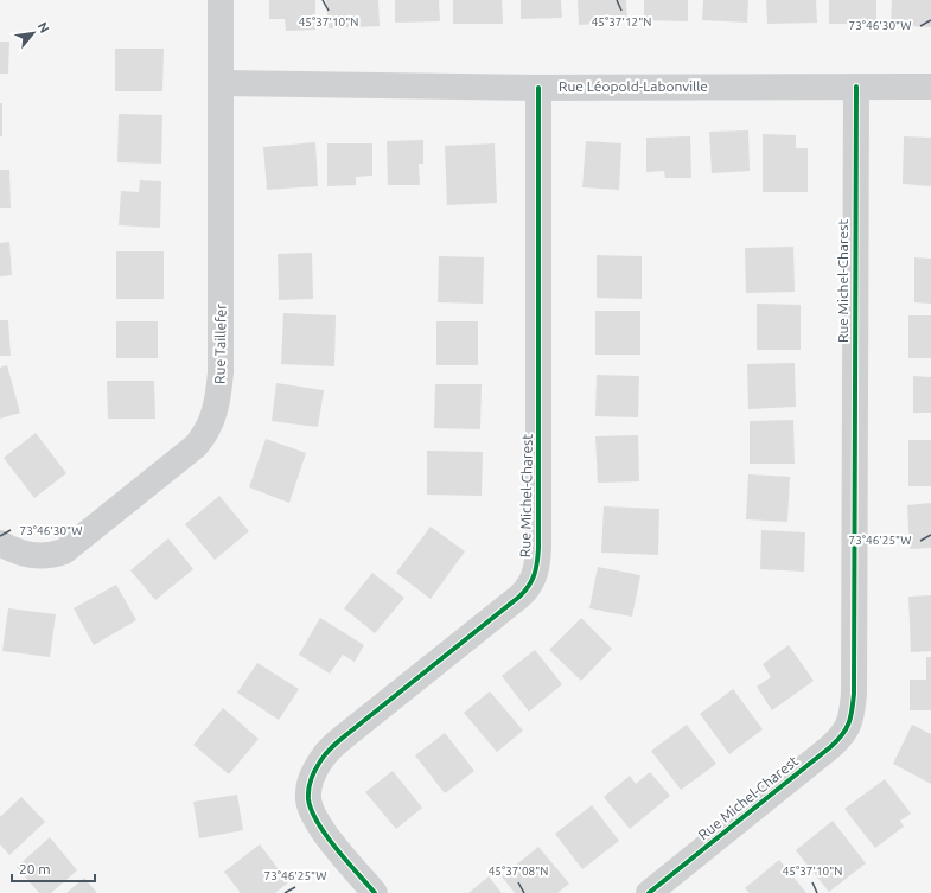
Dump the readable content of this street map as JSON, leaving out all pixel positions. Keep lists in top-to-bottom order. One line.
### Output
{"streets":{"street":["Rue Léopold-Labonville","Rue Michel-Charest","Rue Taillefer"]},"crossings":[["Rue Léopold-Labonville","Rue Michel-Charest"],["Rue Léopold-Labonville","Rue Taillefer"]],"scale_bar":"20 m","north":"top right","coordinates":["45°37'10\"N","45°37'12\"N","73°46'30\"W","73°46'25\"W","45°37'08\"N"]}
